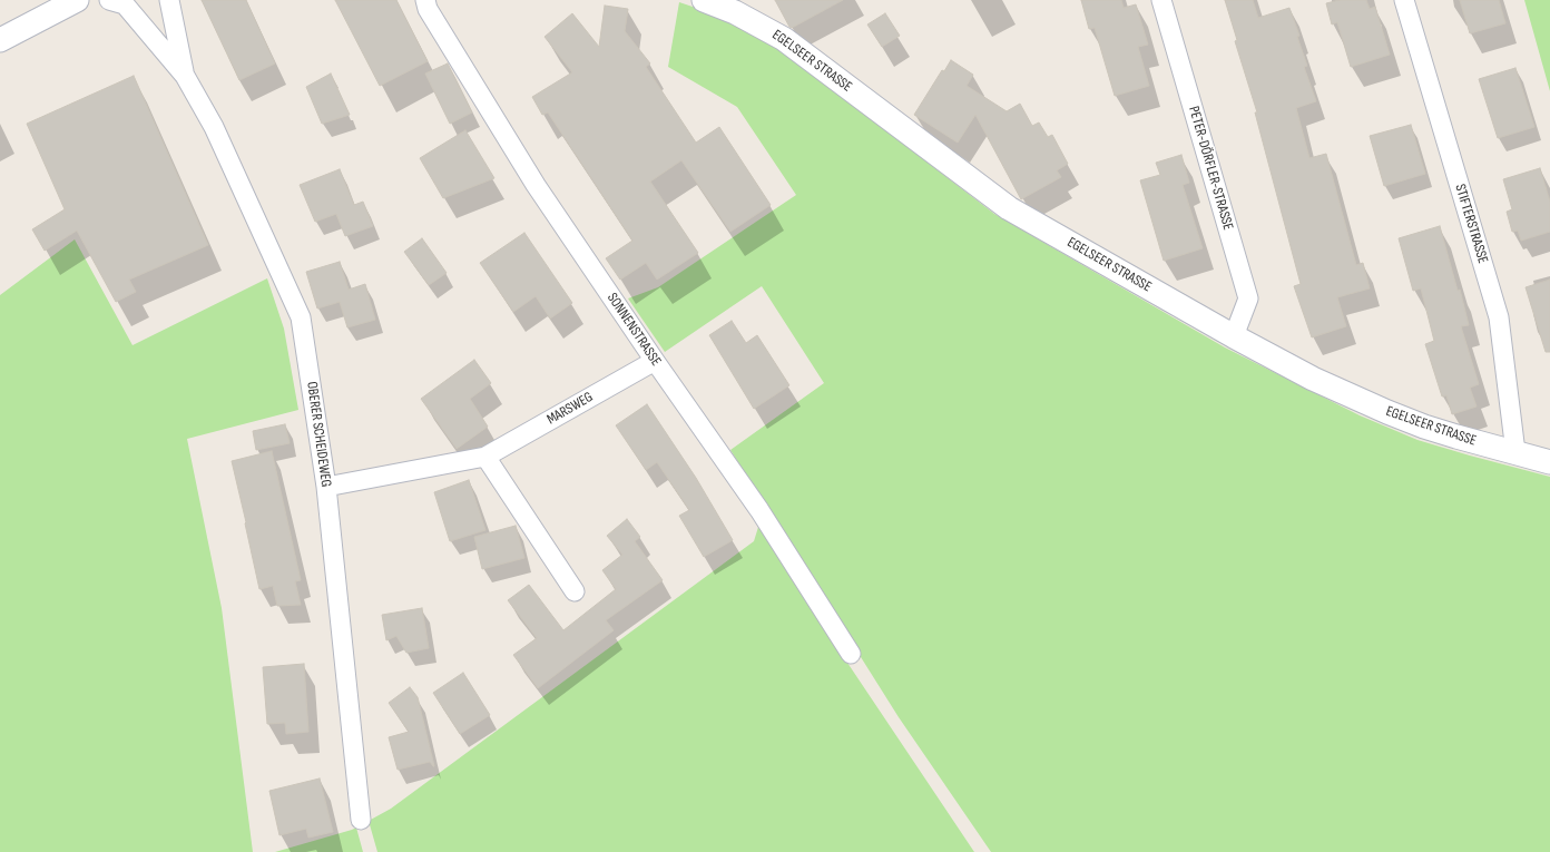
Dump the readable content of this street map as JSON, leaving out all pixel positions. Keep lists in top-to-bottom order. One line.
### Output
{"streets":{"street":["EGELSEER STRASSE","PETER-DÖRFLER-STRASSE","STIFTERSTRASSE","SONNENSTRASSE","MARSWEG","OBERER SCHEIDEWEG"]},"crossings":[["EGELSEER STRASSE","PETER-DÖRFLER-STRASSE"],["EGELSEER STRASSE","STIFTERSTRASSE"],["SONNENSTRASSE","MARSWEG"],["MARSWEG","OBERER SCHEIDEWEG"]]}
